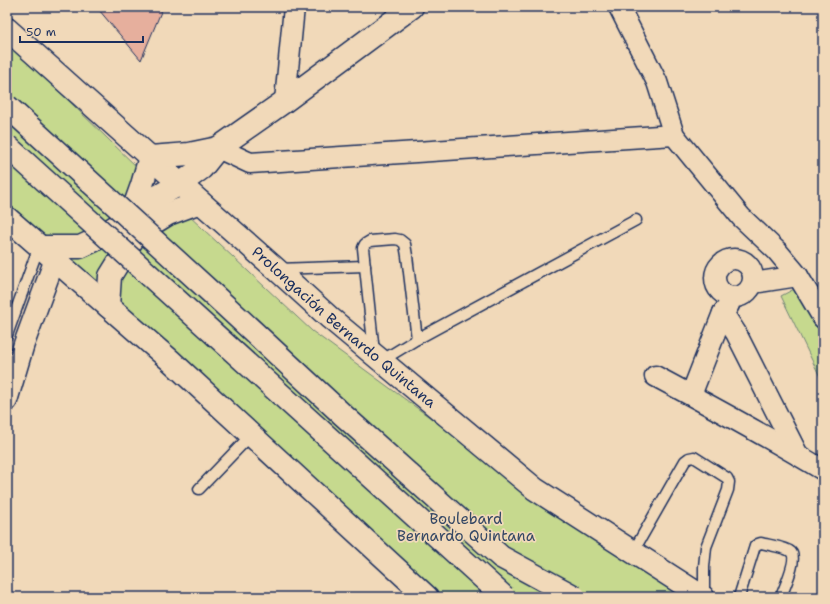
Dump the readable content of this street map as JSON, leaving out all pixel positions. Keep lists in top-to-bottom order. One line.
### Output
{"streets":{"street":["Prolongación Bernardo Quintana"]},"parks":["Boulebard Bernardo Quintana"],"scale_bar":"50 m"}
